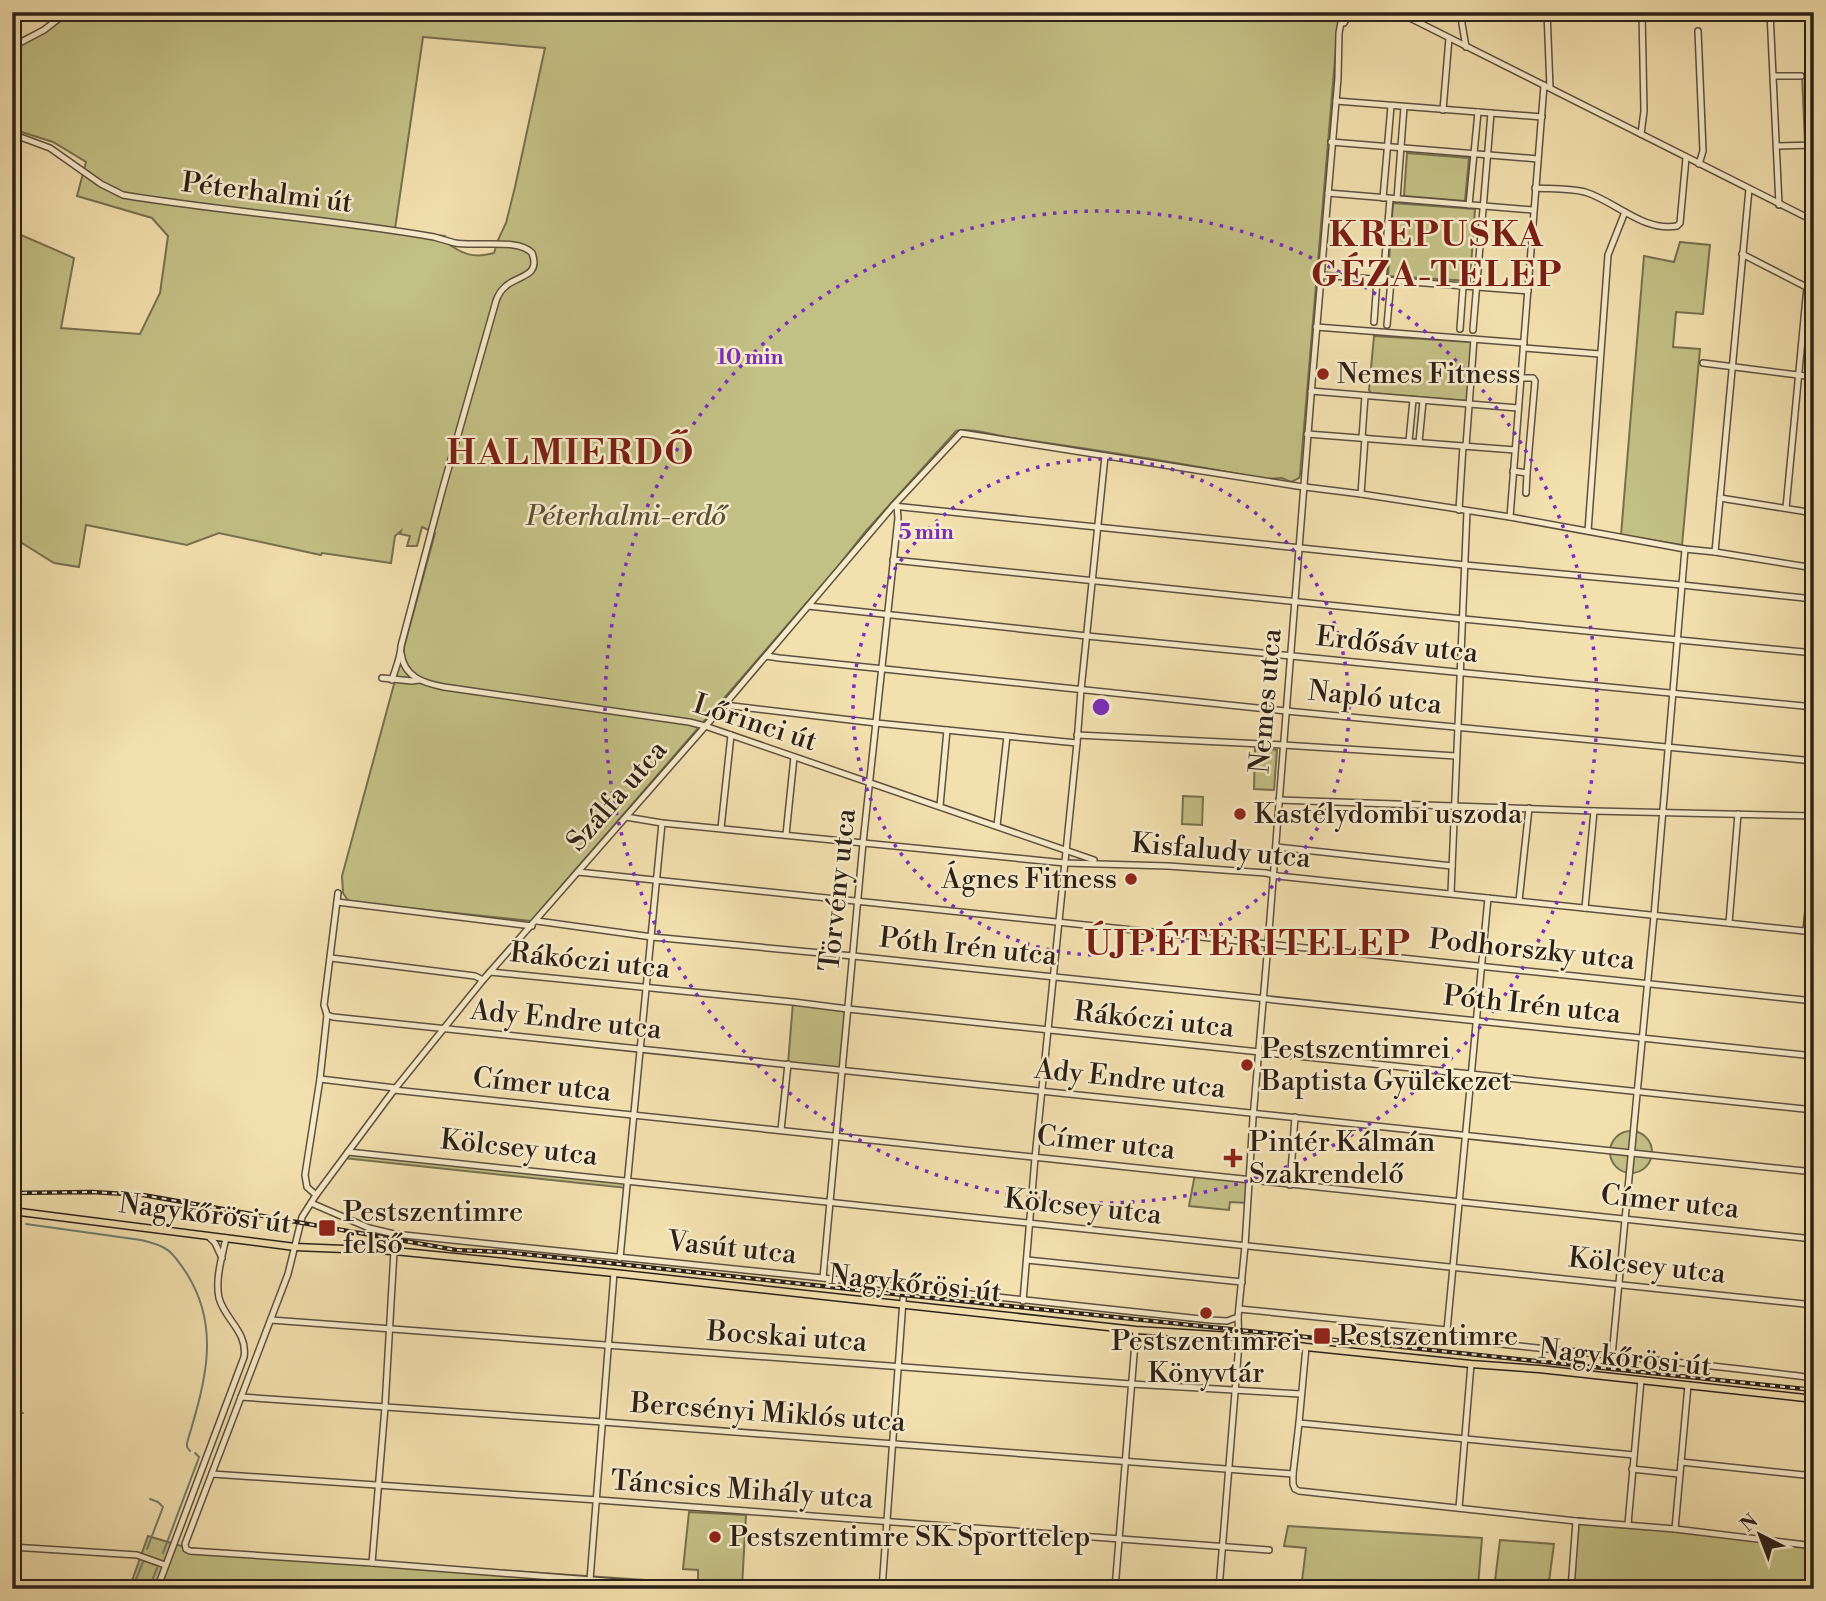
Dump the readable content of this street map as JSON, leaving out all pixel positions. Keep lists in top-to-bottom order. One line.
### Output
{"streets":{"main road":["Nagykőrösi út"],"street":["Péterhalmi út","Erdősáv utca","Napló utca","Nemes utca","Lőrinci út","Szálfa utca","Kisfaludy utca","Törvény utca","Póth Irén utca","Podhorszky utca","Rákóczi utca","Ady Endre utca","Címer utca","Kölcsey utca","Vasút utca","Bocskai utca","Bercsényi Miklós utca","Táncsics Mihály utca"]},"crossings":[["Erdősáv utca","Nemes utca"],["Erdősáv utca","Szálfa utca"],["Erdősáv utca","Törvény utca"],["Napló utca","Nemes utca"],["Napló utca","Szálfa utca"],["Napló utca","Törvény utca"],["Nemes utca","Kisfaludy utca"],["Nemes utca","Póth Irén utca"],["Nemes utca","Podhorszky utca"],["Nemes utca","Rákóczi utca"],["Nemes utca","Ady Endre utca"],["Nemes utca","Címer utca"],["Nemes utca","Kölcsey utca"],["Nemes utca","Nagykőrösi út"],["Nemes utca","Vasút utca"],["Nemes utca","Bocskai utca"],["Nemes utca","Bercsényi Miklós utca"],["Nemes utca","Táncsics Mihály utca"],["Lőrinci út","Szálfa utca"],["Lőrinci út","Kisfaludy utca"],["Lőrinci út","Törvény utca"],["Szálfa utca","Kisfaludy utca"],["Szálfa utca","Törvény utca"],["Szálfa utca","Póth Irén utca"],["Szálfa utca","Podhorszky utca"],["Szálfa utca","Rákóczi utca"],["Szálfa utca","Ady Endre utca"],["Szálfa utca","Címer utca"],["Szálfa utca","Kölcsey utca"],["Szálfa utca","Nagykőrösi út"],["Szálfa utca","Vasút utca"],["Szálfa utca","Bocskai utca"],["Szálfa utca","Bercsényi Miklós utca"],["Szálfa utca","Táncsics Mihály utca"],["Kisfaludy utca","Törvény utca"],["Törvény utca","Póth Irén utca"],["Törvény utca","Podhorszky utca"],["Törvény utca","Rákóczi utca"],["Törvény utca","Ady Endre utca"],["Törvény utca","Címer utca"],["Törvény utca","Kölcsey utca"],["Törvény utca","Vasút utca"]],"districts":["KREPUSKA GÉZA-TELEP","HALMIERDŐ","ÚJPÉTERITELEP"],"parks":["Péterhalmi-erdő"],"places":{"other":["Nemes Fitness","Kastélydombi uszoda","Ágnes Fitness","Pestszentimrei Baptista Gyülekezet","Pestszentimrei Könyvtár","Pestszentimre SK Sporttelep"],"health":["Pintér Kálmán Szakrendelő"],"transit":["Pestszentimre felső","Pestszentimre"]},"north":"top left","rings":["10 min","5 min"]}
